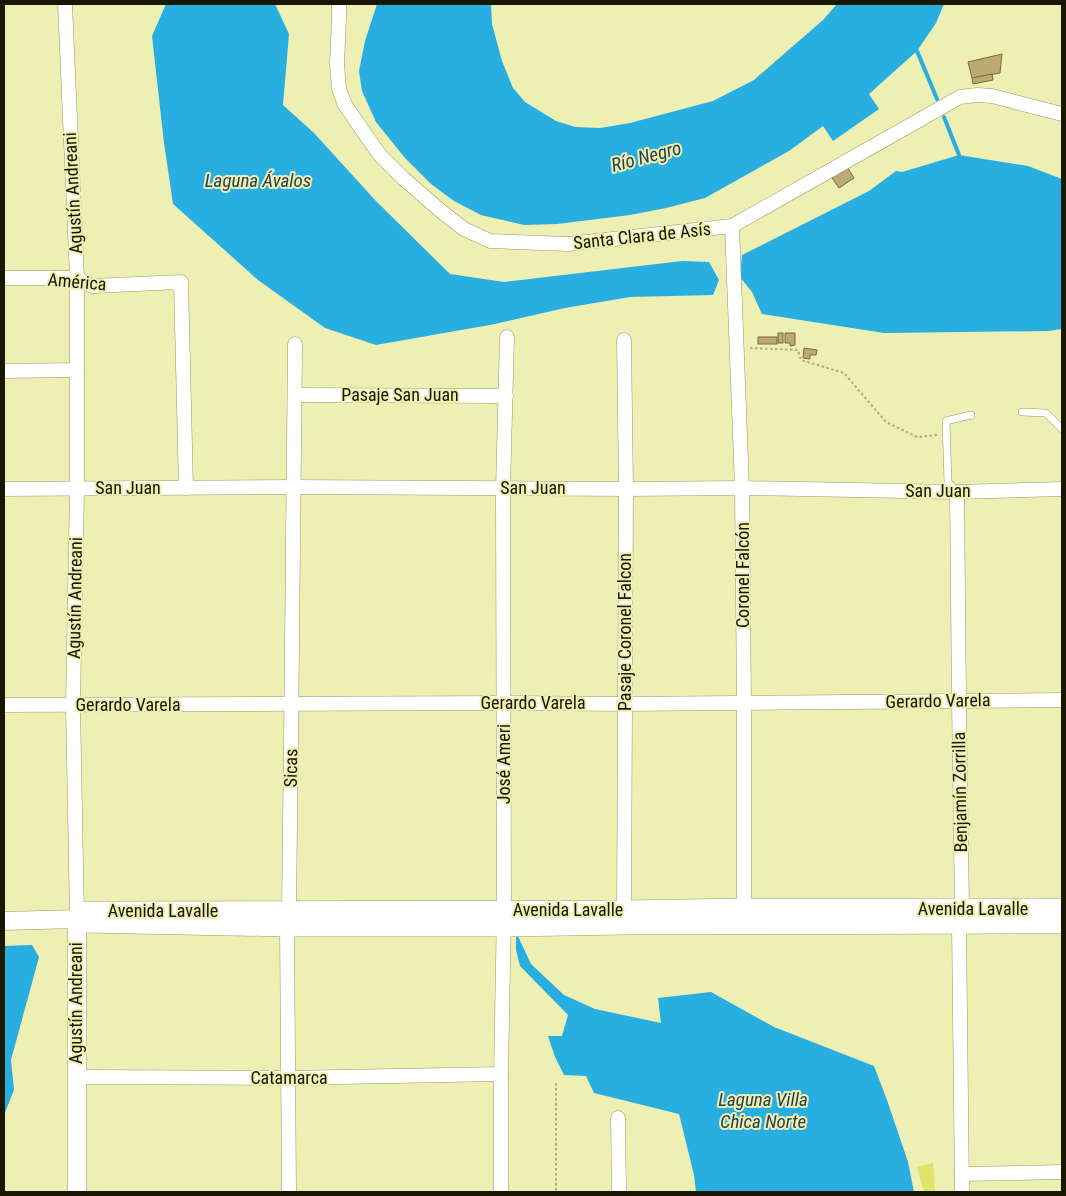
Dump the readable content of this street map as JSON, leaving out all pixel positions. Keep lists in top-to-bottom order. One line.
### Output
{"streets":{"main road":["Avenida Lavalle"],"street":["Agustín Andreani","Santa Clara de Asís","América","Pasaje San Juan","San Juan","Coronel Falcón","Pasaje Coronel Falcon","Gerardo Varela","José Ameri","Sicas","Benjamín Zorrilla","Catamarca"]},"crossings":[["Agustín Andreani","América"],["Agustín Andreani","San Juan"],["Agustín Andreani","Gerardo Varela"],["Agustín Andreani","Avenida Lavalle"],["Agustín Andreani","Catamarca"],["Santa Clara de Asís","Coronel Falcón"],["América","San Juan"],["Pasaje San Juan","José Ameri"],["Pasaje San Juan","Sicas"],["San Juan","Coronel Falcón"],["San Juan","Pasaje Coronel Falcon"],["San Juan","José Ameri"],["San Juan","Sicas"],["San Juan","Benjamín Zorrilla"],["Coronel Falcón","Gerardo Varela"],["Coronel Falcón","Avenida Lavalle"],["Pasaje Coronel Falcon","Gerardo Varela"],["Pasaje Coronel Falcon","Avenida Lavalle"],["Gerardo Varela","José Ameri"],["Gerardo Varela","Sicas"],["Gerardo Varela","Benjamín Zorrilla"],["José Ameri","Avenida Lavalle"],["José Ameri","Catamarca"],["Sicas","Avenida Lavalle"],["Sicas","Catamarca"],["Benjamín Zorrilla","Avenida Lavalle"]],"water":["Río Negro","Laguna Ávalos","Laguna Villa Chica Norte"]}
